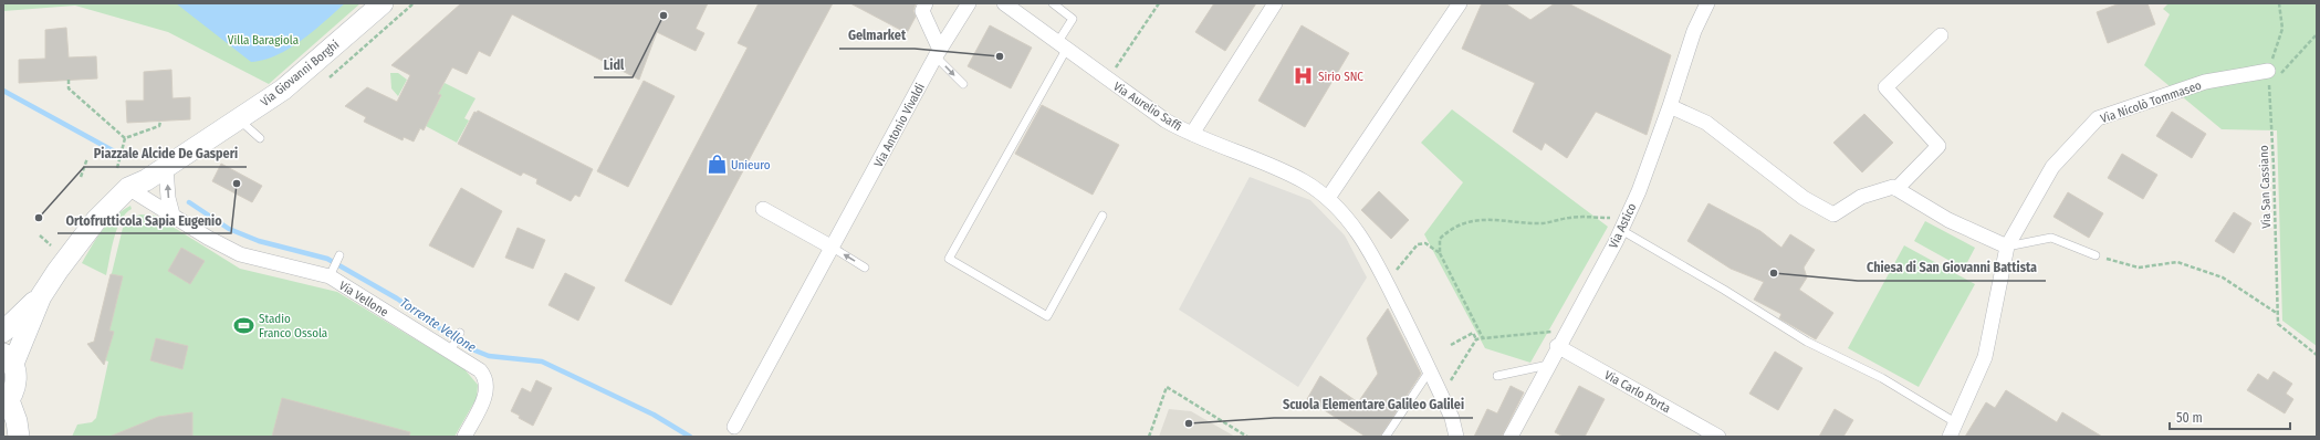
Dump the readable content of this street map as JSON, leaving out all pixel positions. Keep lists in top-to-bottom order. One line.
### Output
{"streets":{"main road":["Via Giovanni Borghi"],"street":["Via Nicolò Tommaseo","Via Aurelio Saffi","Via Antonio Vivaldi","Via Astico","Via Vellone","Via Carlo Porta"],"path":["Via San Cassiano"]},"crossings":[["Via Giovanni Borghi","Via Vellone"],["Via Nicolò Tommaseo","Via San Cassiano"],["Via Astico","Via Carlo Porta"]],"water":["Torrente Vellone"],"parks":["Villa Baragiola"],"places":{"other":["Lidl","Gelmarket","Ortofrutticola Sapia Eugenio","Piazzale Alcide De Gasperi","Chiesa di San Giovanni Battista","Scuola Elementare Galileo Galilei"],"hospital":["Sirio SNC"],"shop":["Unieuro"],"sports":["Stadio Franco Ossola"]},"scale_bar":"50 m"}
